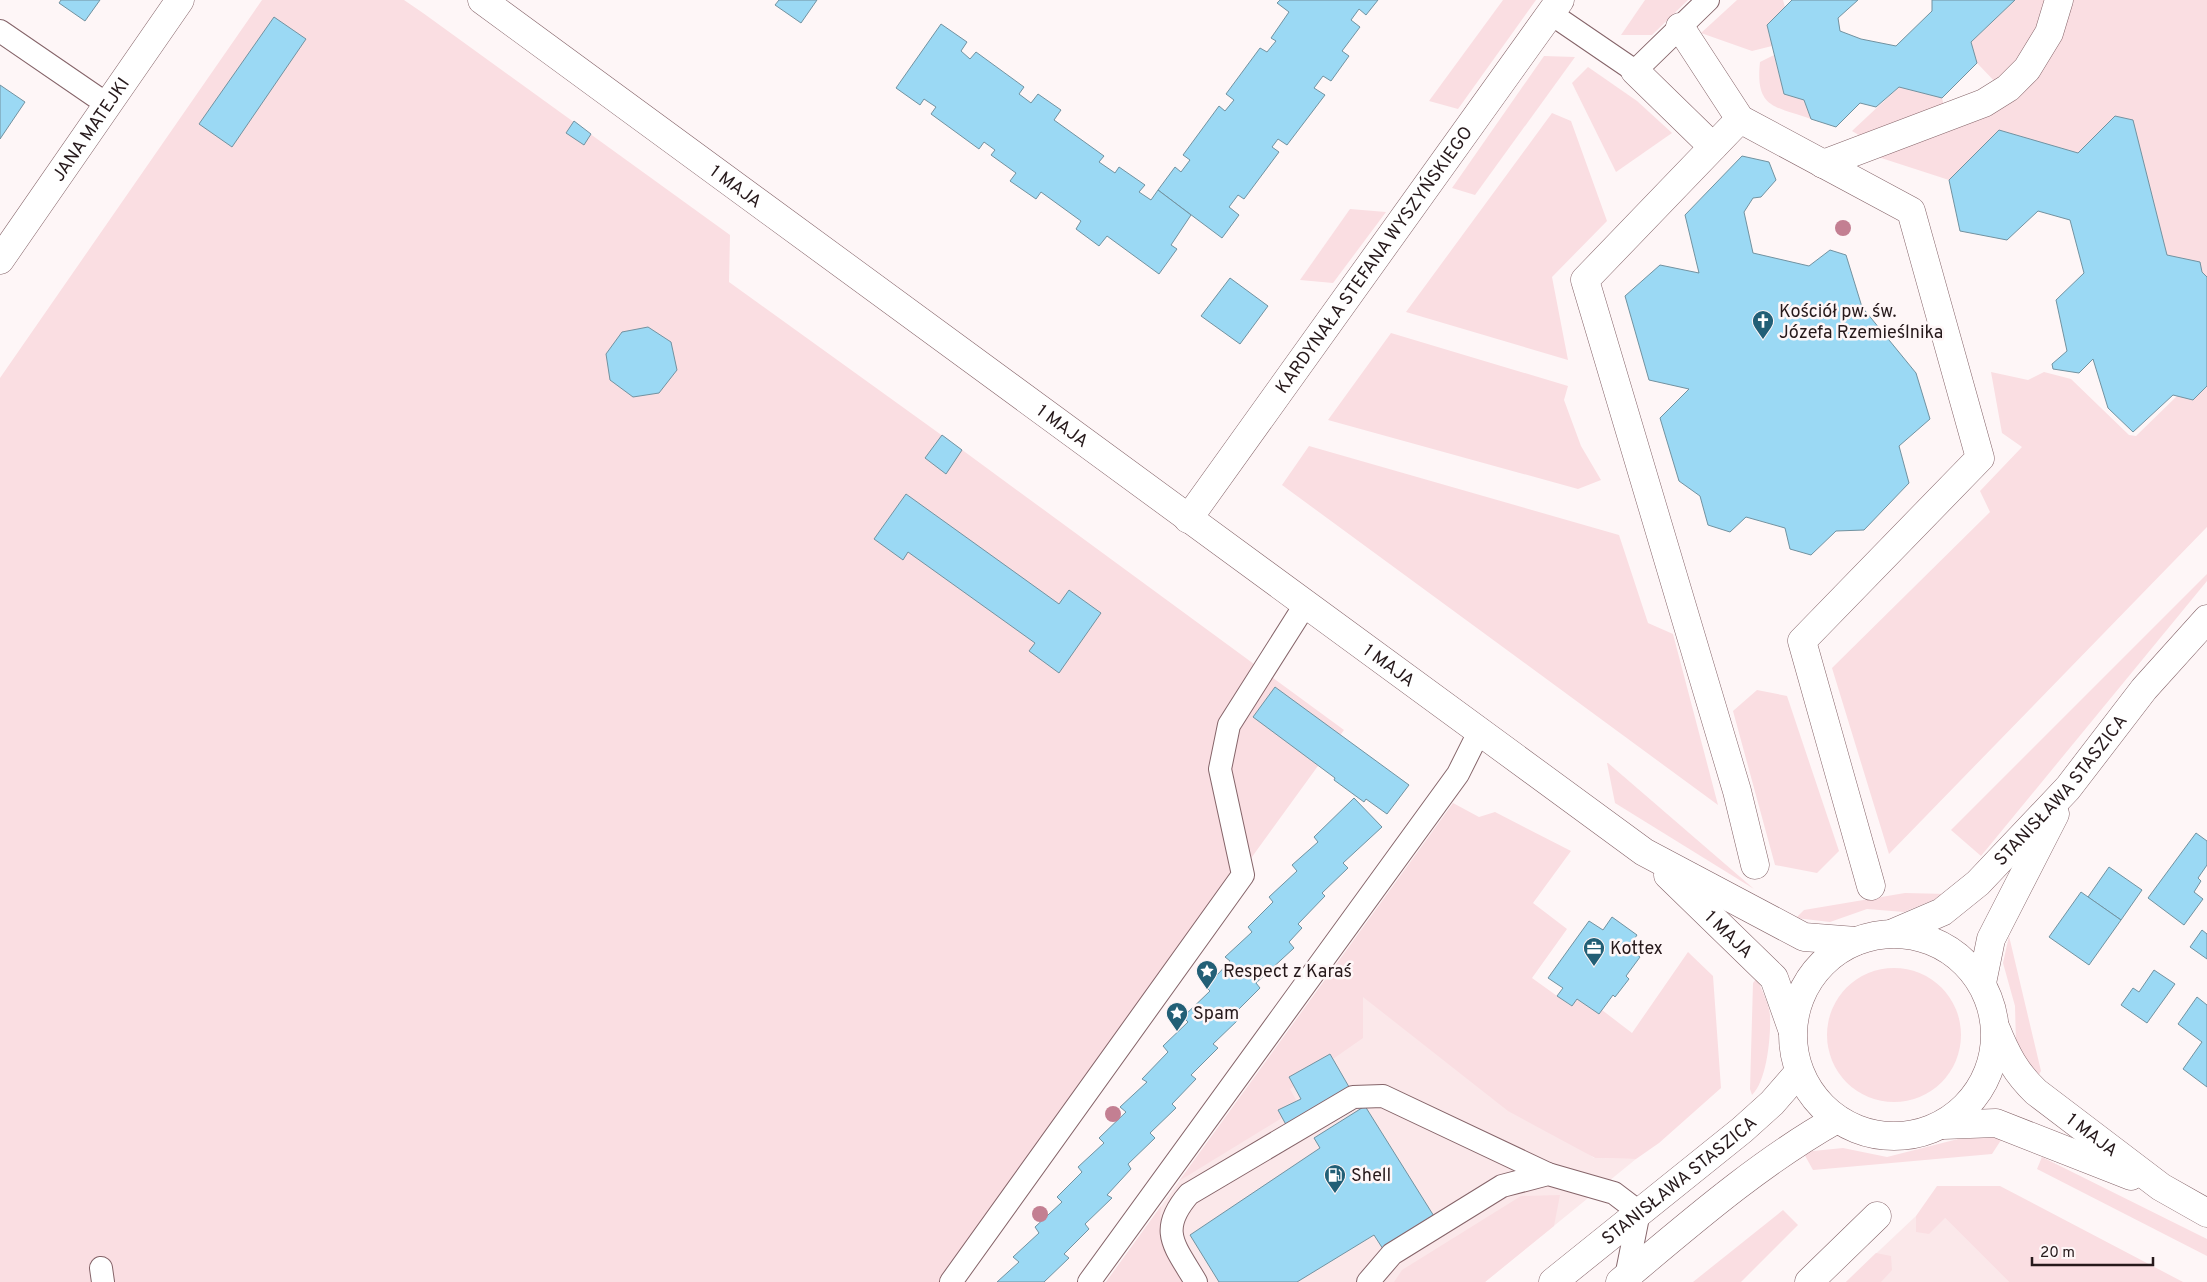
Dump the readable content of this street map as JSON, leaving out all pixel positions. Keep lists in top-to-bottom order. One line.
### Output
{"streets":{"street":["JANA MATEJKI","1 MAJA","KARDYNAŁA STEFANA WYSZYŃSKIEGO","STANISŁAWA STASZICA"]},"crossings":[["1 MAJA","KARDYNAŁA STEFANA WYSZYŃSKIEGO"]],"places":{"church":["Kościół pw. św. Józefa Rzemieślnika"],"office":["Kottex"],"place":["Respect z Karaś","Spam"],"fuel station":["Shell"]},"scale_bar":"20 m"}
